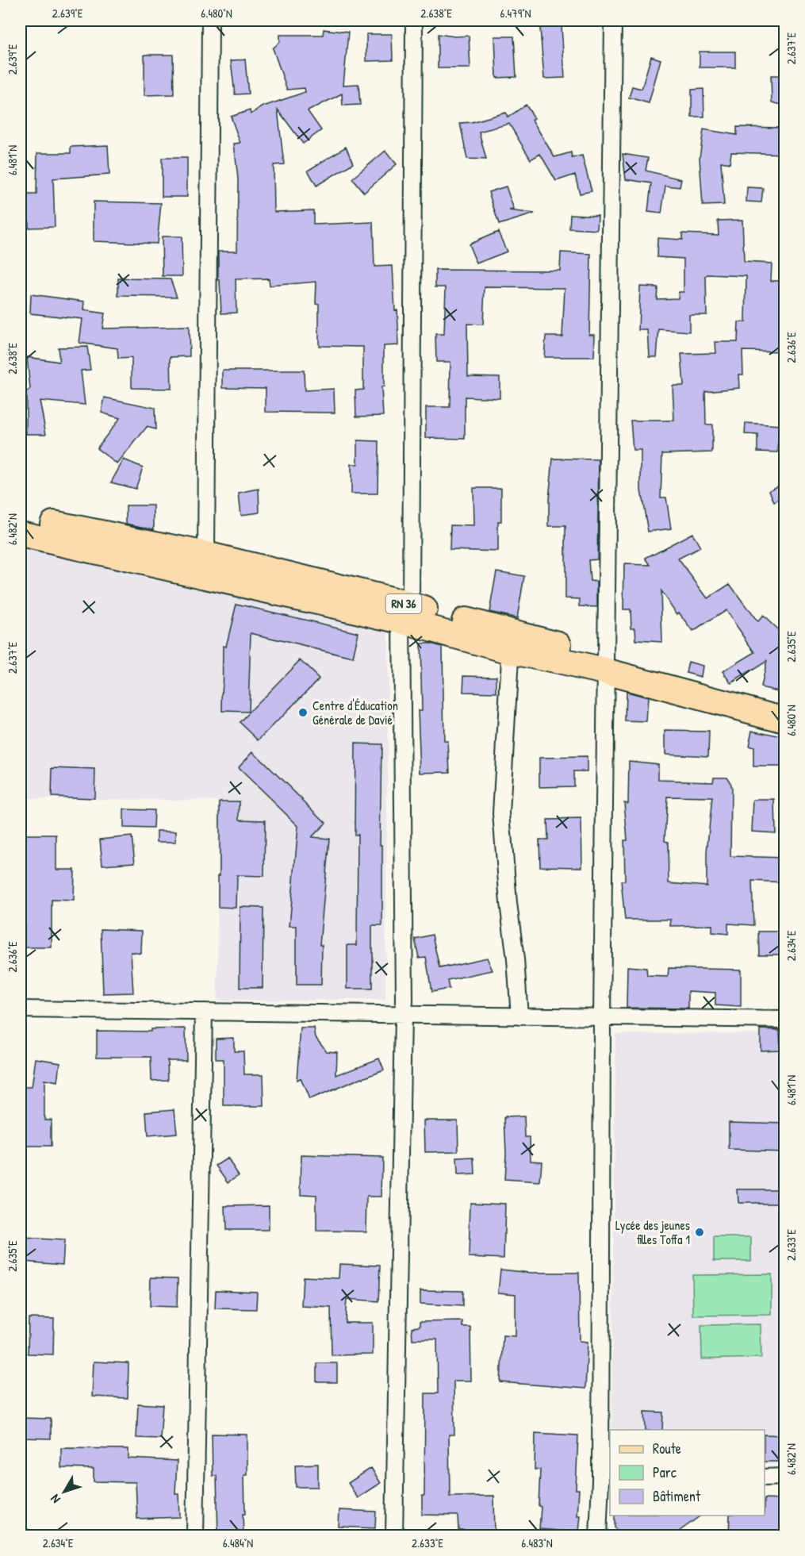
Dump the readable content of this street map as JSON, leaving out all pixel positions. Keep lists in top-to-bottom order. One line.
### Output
{"streets":{"main road":["RN 36"]},"places":["Centre d'Éducation Générale de Davié","Lycée des jeunes filles Toffa 1"],"legend":["Route","Parc","Bâtiment"],"north":"bottom left","coordinates":["2.639°E","6.480°N","2.638°E","6.479°N","2.637°E","6.481°N","2.636°E","6.482°N","2.635°E","2.634°E","2.633°E","6.484°N","6.483°N"]}
